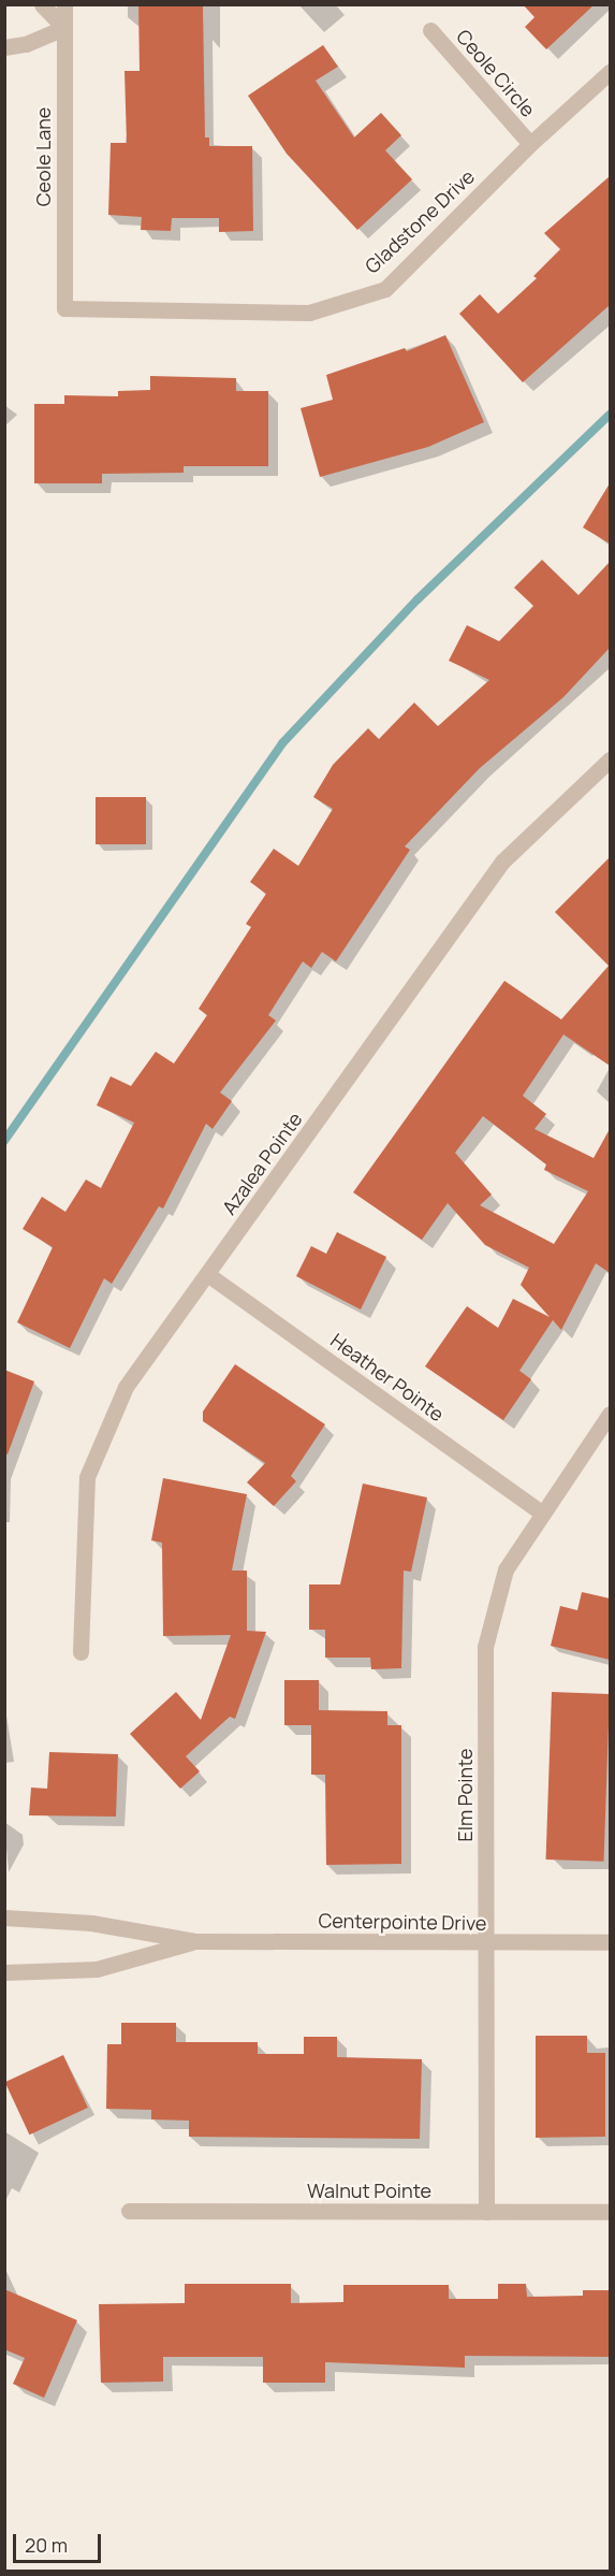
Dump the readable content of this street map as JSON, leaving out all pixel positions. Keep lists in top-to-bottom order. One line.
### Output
{"streets":{"street":["Ceole Circle","Ceole Lane","Gladstone Drive","Azalea Pointe","Heather Pointe","Elm Pointe","Centerpointe Drive","Walnut Pointe"]},"crossings":[["Ceole Circle","Gladstone Drive"],["Ceole Lane","Gladstone Drive"],["Azalea Pointe","Heather Pointe"],["Heather Pointe","Elm Pointe"],["Elm Pointe","Centerpointe Drive"],["Elm Pointe","Walnut Pointe"]],"scale_bar":"20 m"}
